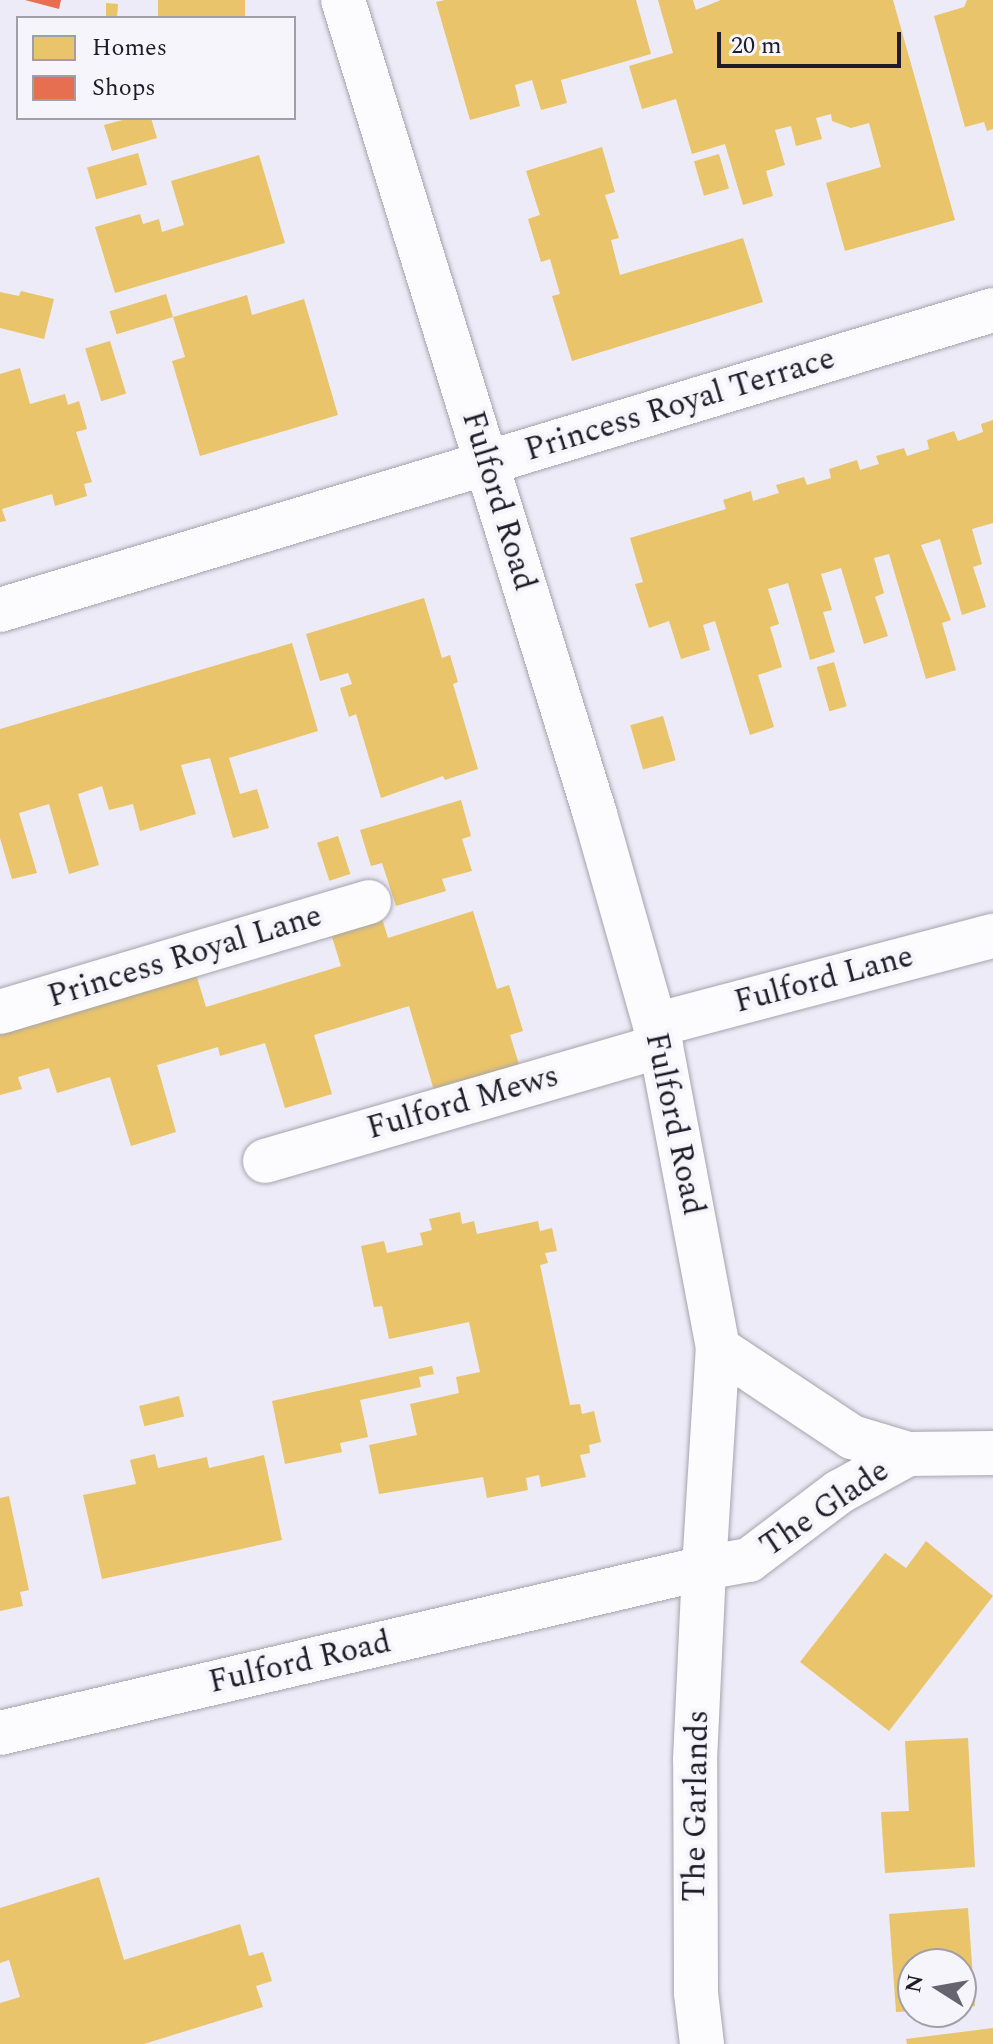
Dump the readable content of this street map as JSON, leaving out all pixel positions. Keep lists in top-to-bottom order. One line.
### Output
{"streets":{"street":["Princess Royal Terrace","Fulford Road","Princess Royal Lane","Fulford Lane","Fulford Mews","The Glade","The Garlands"]},"crossings":[["Princess Royal Terrace","Fulford Road"],["Fulford Road","Fulford Lane"],["Fulford Road","Fulford Mews"],["Fulford Road","The Glade"],["Fulford Road","The Garlands"],["Fulford Lane","Fulford Mews"],["The Glade","The Garlands"]],"legend":["Homes","Shops"],"scale_bar":"20 m","north":"left"}
